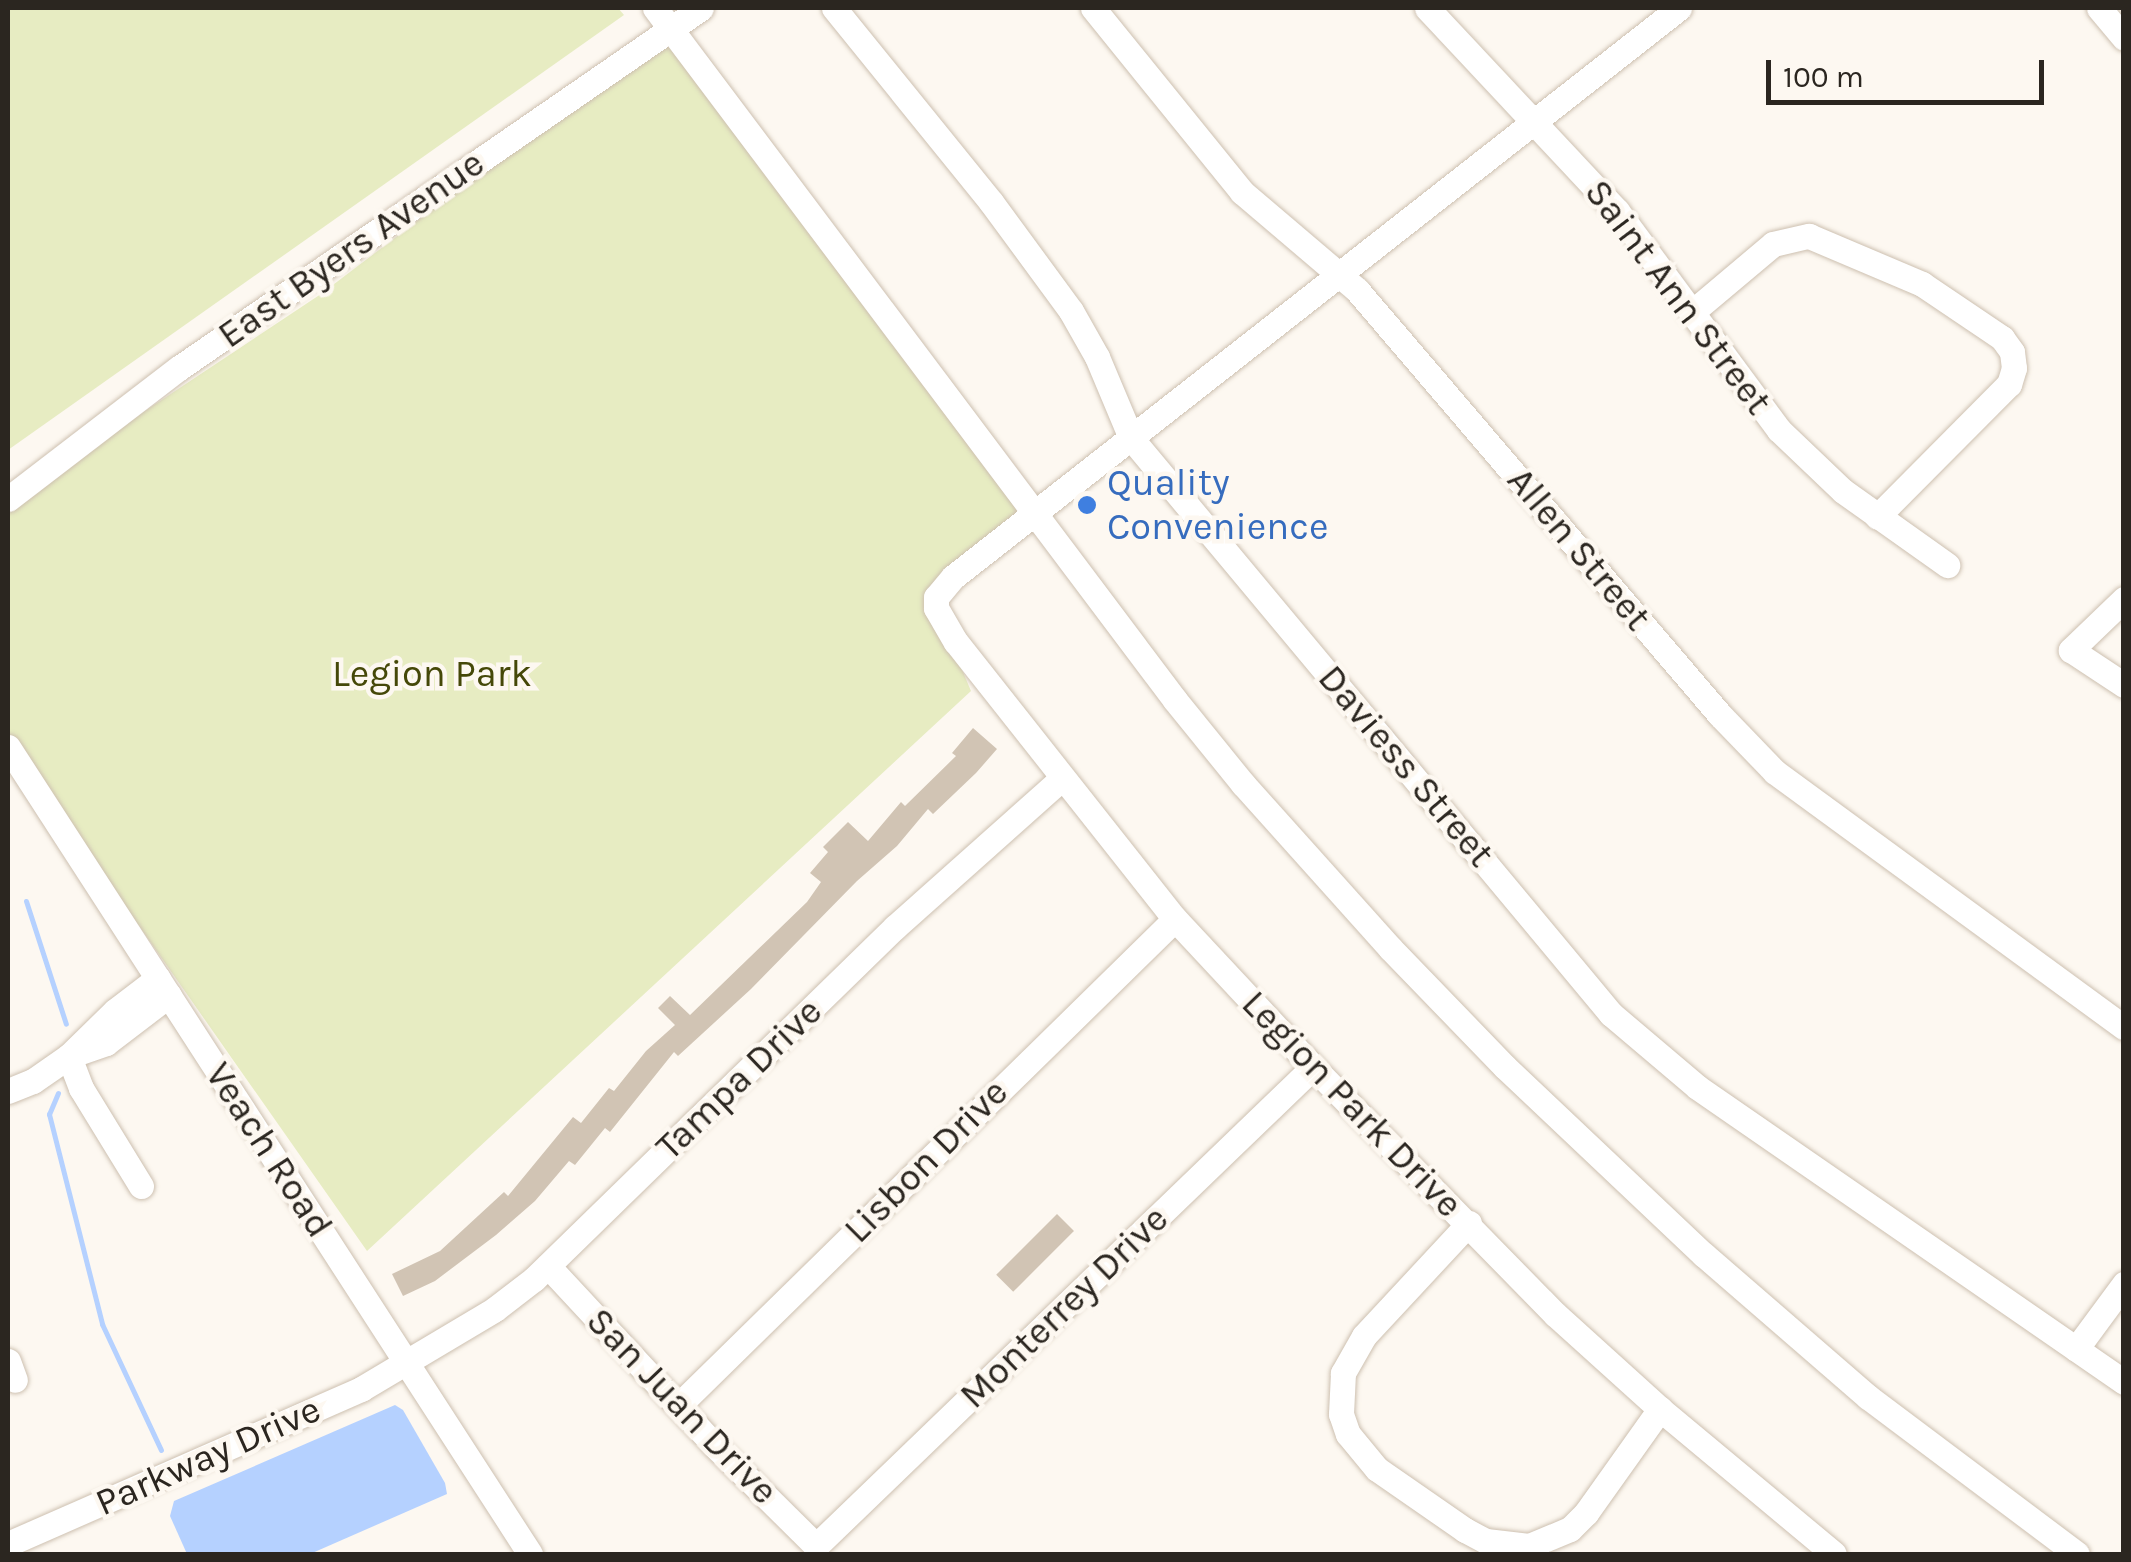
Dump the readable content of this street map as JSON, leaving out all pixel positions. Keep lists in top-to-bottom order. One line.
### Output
{"streets":{"street":["East Byers Avenue","Saint Ann Street","Allen Street","Daviess Street","Tampa Drive","Legion Park Drive","Veach Road","Lisbon Drive","Monterrey Drive","San Juan Drive","Parkway Drive"]},"crossings":[["Tampa Drive","Legion Park Drive"],["Tampa Drive","Veach Road"],["Tampa Drive","San Juan Drive"],["Tampa Drive","Parkway Drive"],["Legion Park Drive","Lisbon Drive"],["Legion Park Drive","Monterrey Drive"],["Veach Road","Parkway Drive"],["Lisbon Drive","San Juan Drive"],["Monterrey Drive","San Juan Drive"]],"parks":["Legion Park"],"places":["Quality Convenience"],"scale_bar":"100 m"}
